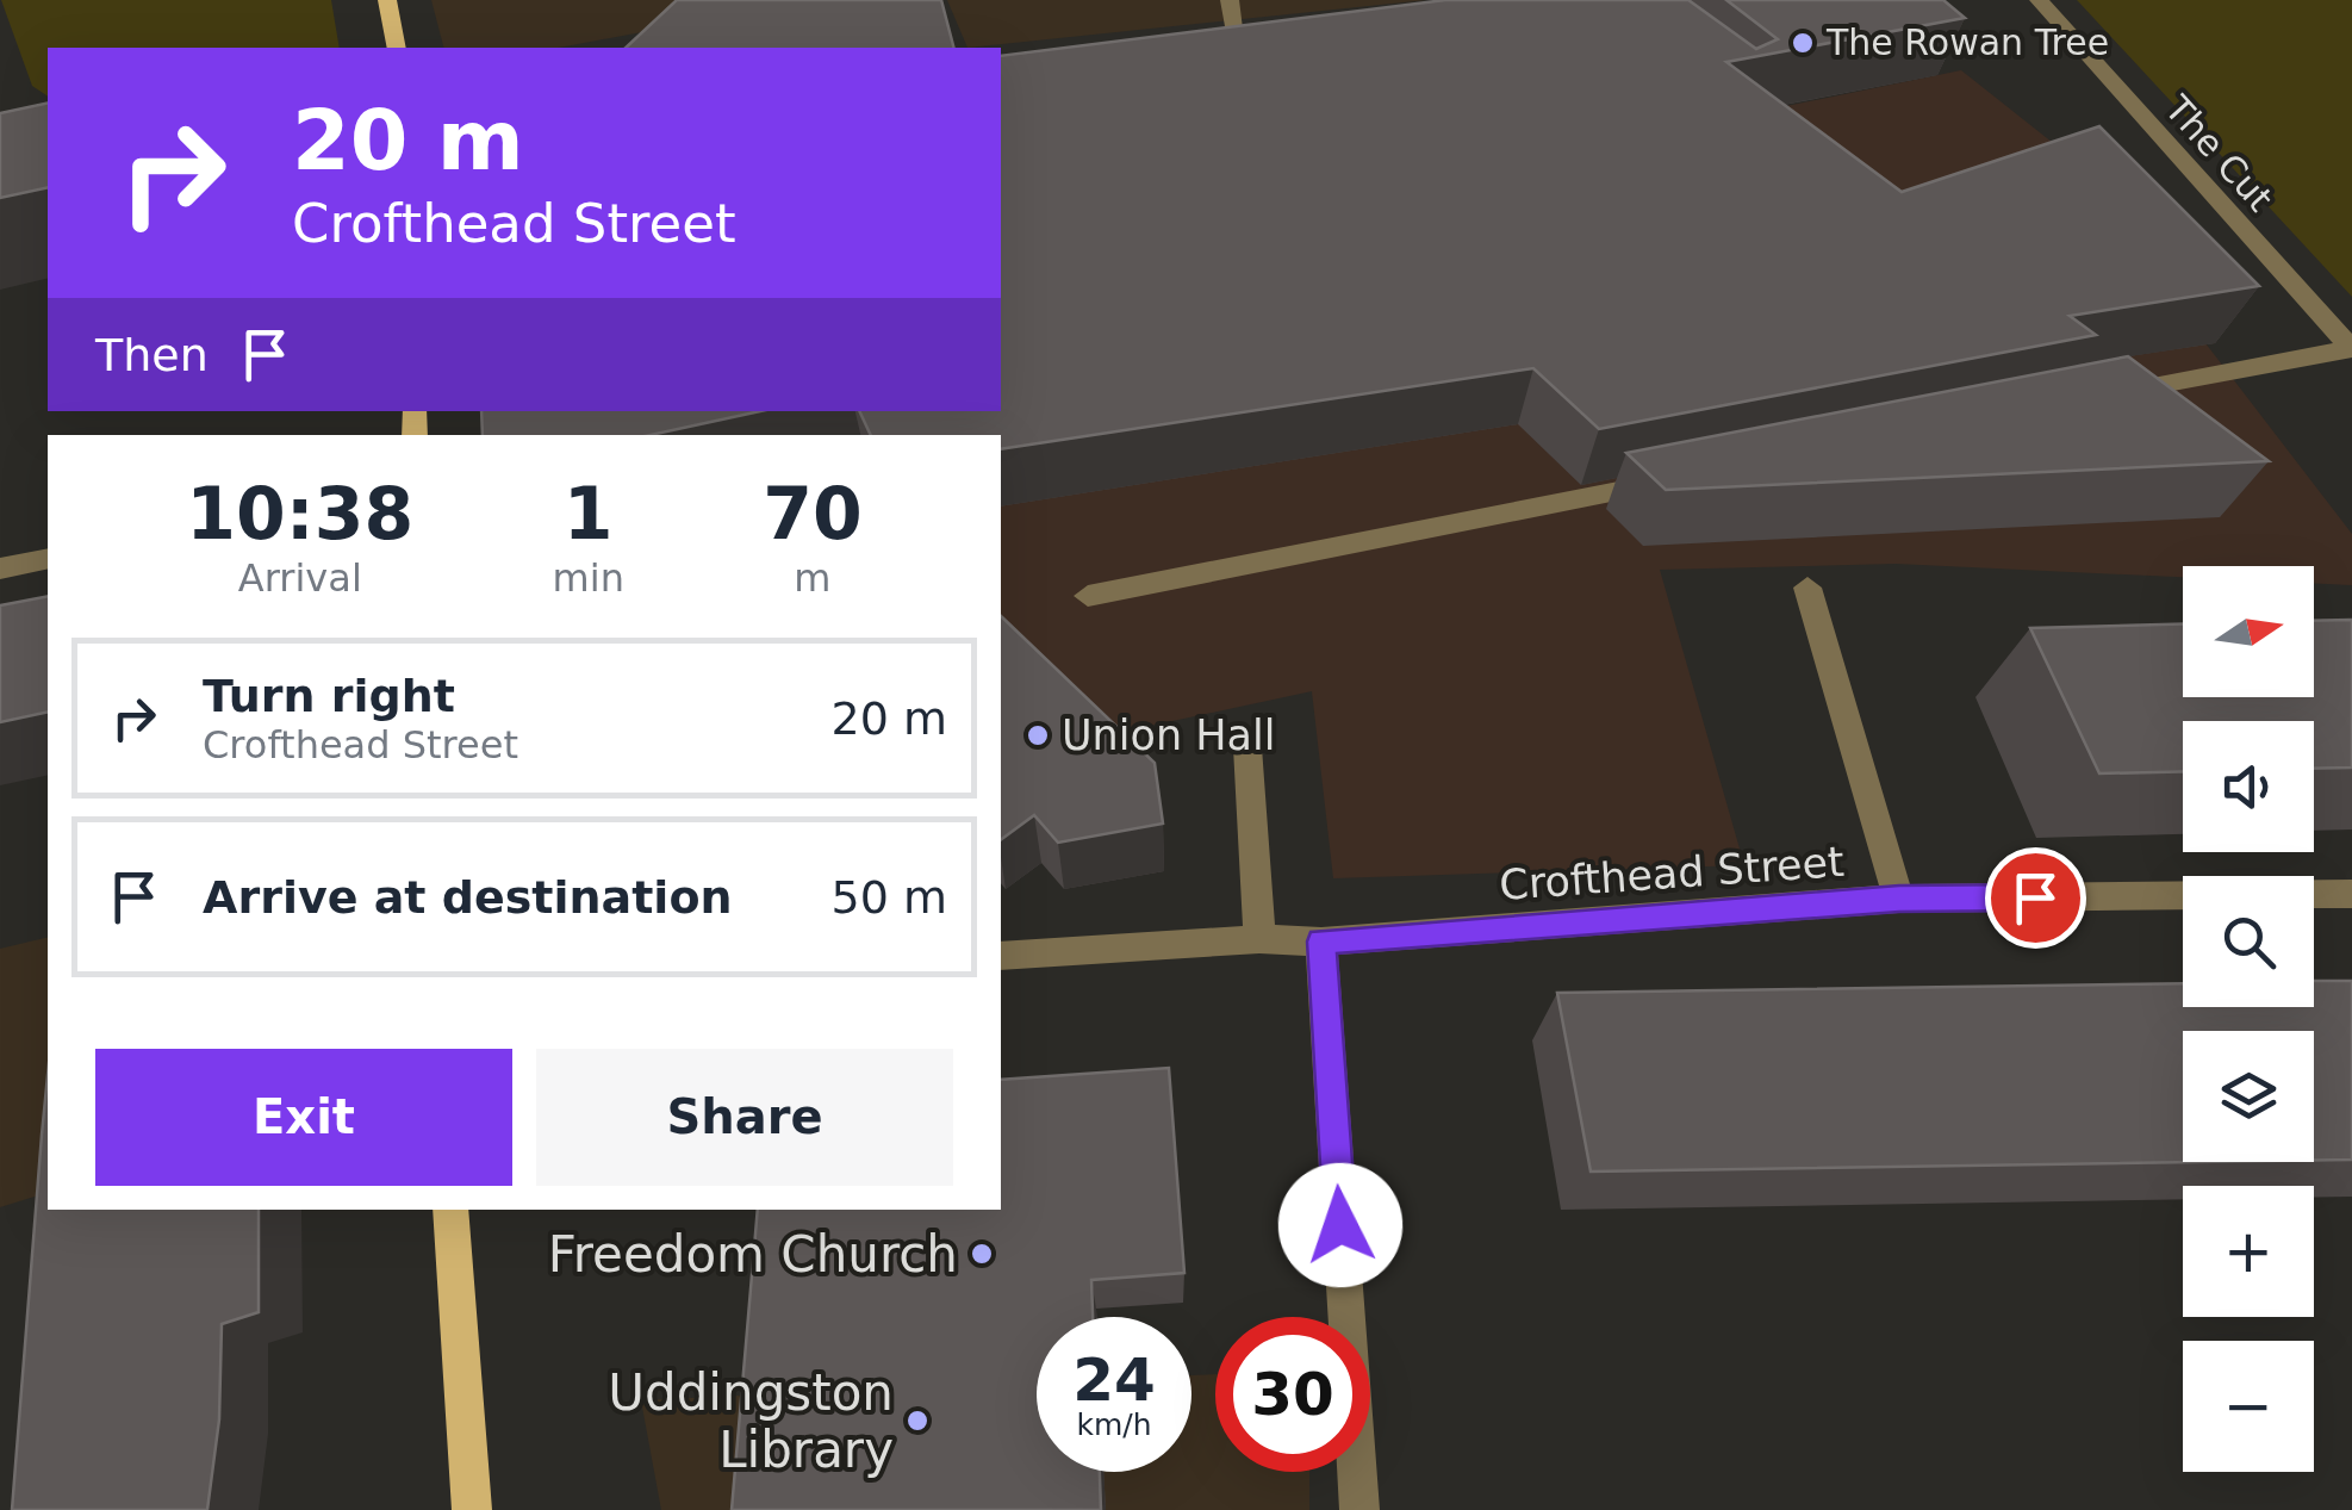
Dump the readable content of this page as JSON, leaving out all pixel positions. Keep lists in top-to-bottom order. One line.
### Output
{"streets":{"street":["The Cut","Crofthead Street"]},"places":["The Rowan Tree","Union Hall","Freedom Church","Uddingston Library"],"north":"right","page":{"turn":["20 m","Crofthead Street"],"then":"Then","eta":["10:38","Arrival","1","min","70","m"],"map_buttons":["+","−"],"list":[{"name":"Turn right","note":"Crofthead Street","value":"20 m"},{"name":"Arrive at destination","value":"50 m"}],"buttons":["Exit","Share"],"speed":"24 km/h","limit":"30"}}
